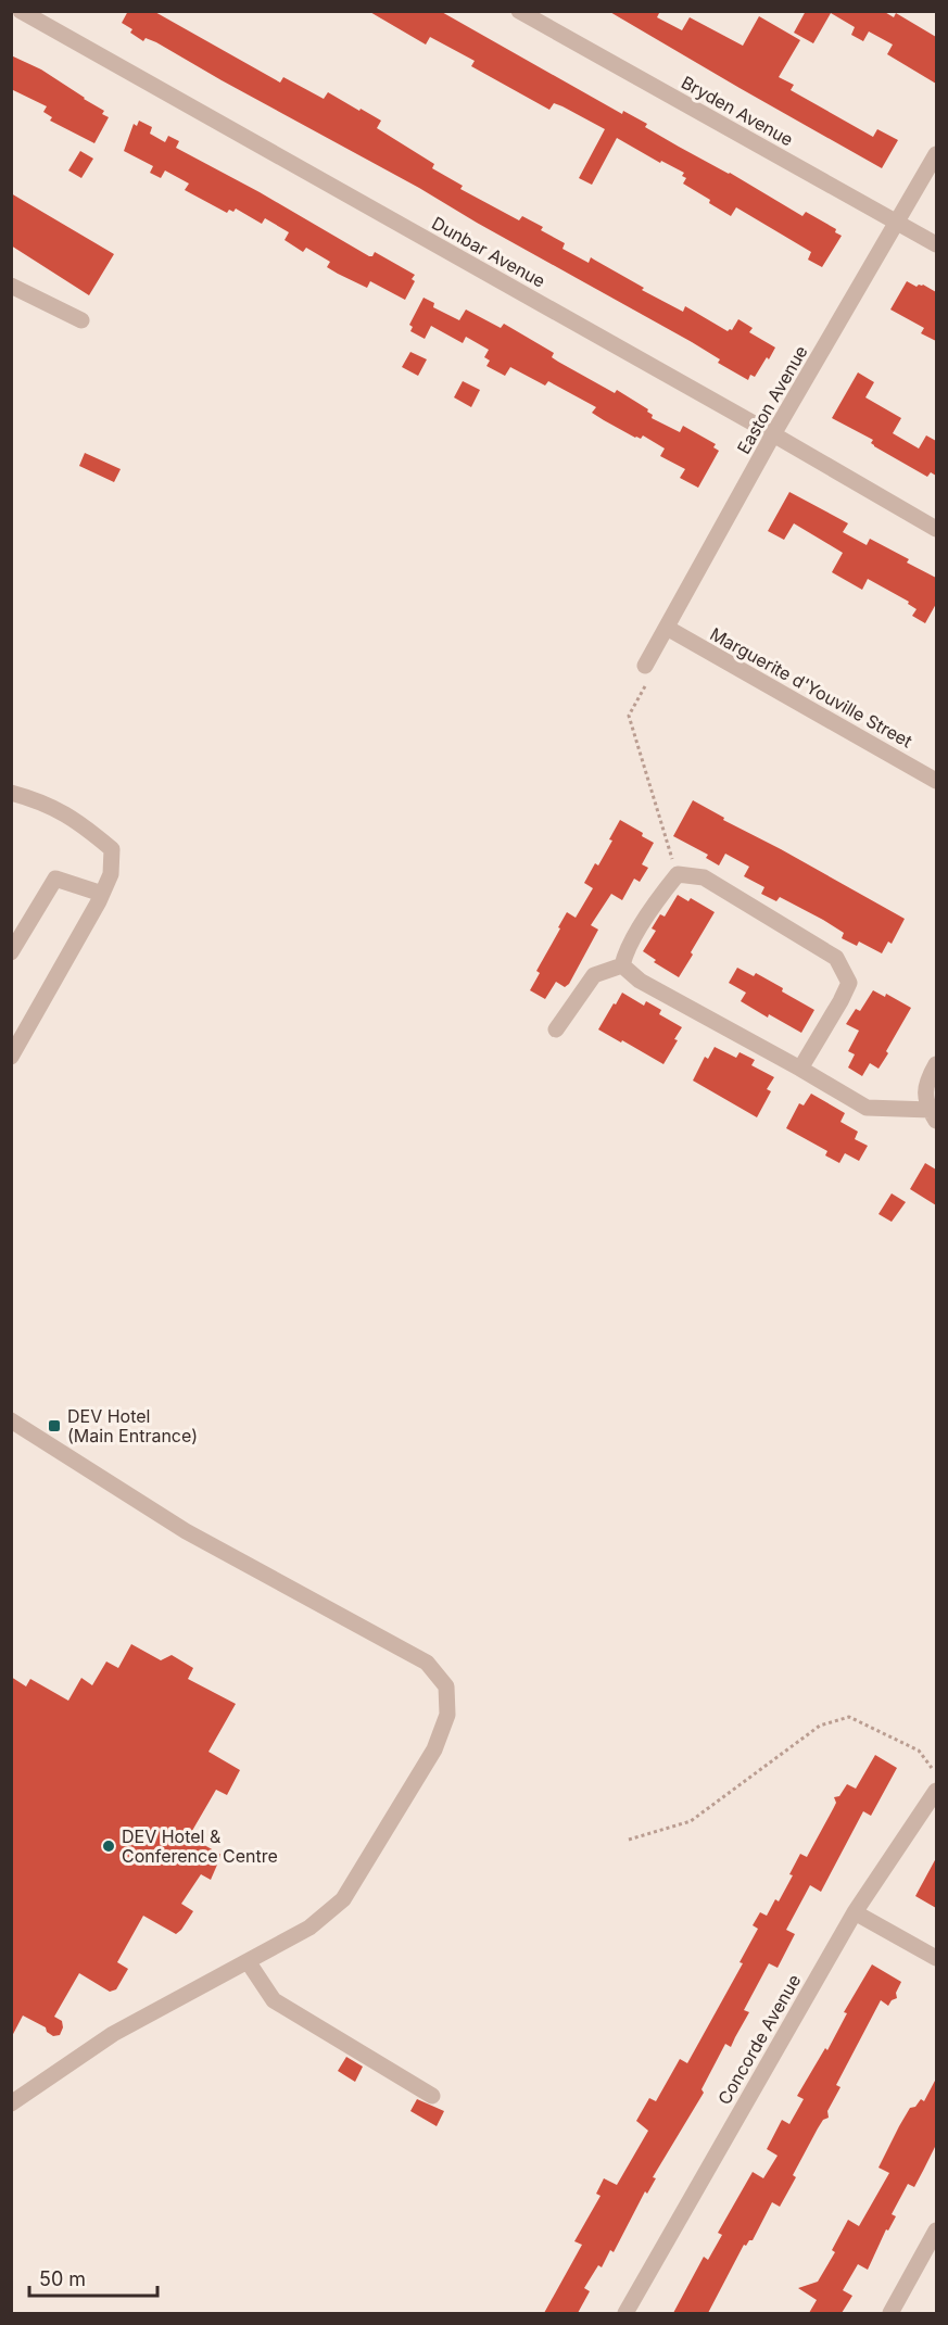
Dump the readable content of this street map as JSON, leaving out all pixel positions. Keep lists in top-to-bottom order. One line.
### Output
{"streets":{"street":["Bryden Avenue","Dunbar Avenue","Easton Avenue","Marguerite d'Youville Street","Concorde Avenue"]},"crossings":[["Bryden Avenue","Easton Avenue"],["Dunbar Avenue","Easton Avenue"],["Easton Avenue","Marguerite d'Youville Street"]],"places":{"transit":["DEV Hotel (Main Entrance)"],"other":["DEV Hotel & Conference Centre"]},"scale_bar":"50 m"}
